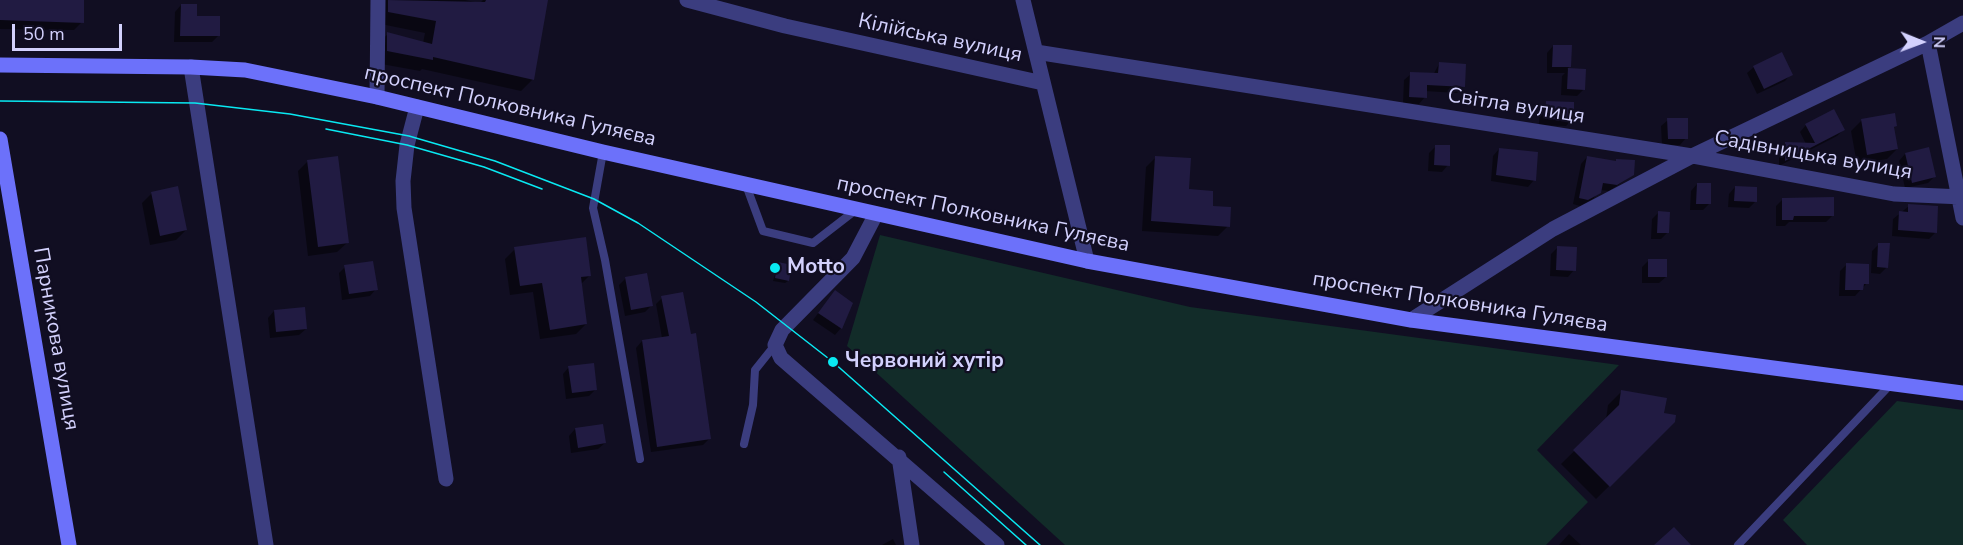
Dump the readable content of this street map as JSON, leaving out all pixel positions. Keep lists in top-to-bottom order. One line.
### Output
{"streets":{"main road":["проспект Полковника Гуляєва","Парникова вулиця"],"street":["Кілійська вулиця","Світла вулиця","Садівницька вулиця"]},"crossings":[["Світла вулиця","Садівницька вулиця"]],"places":["Motto","Червоний хутір"],"scale_bar":"50 m","north":"right"}
